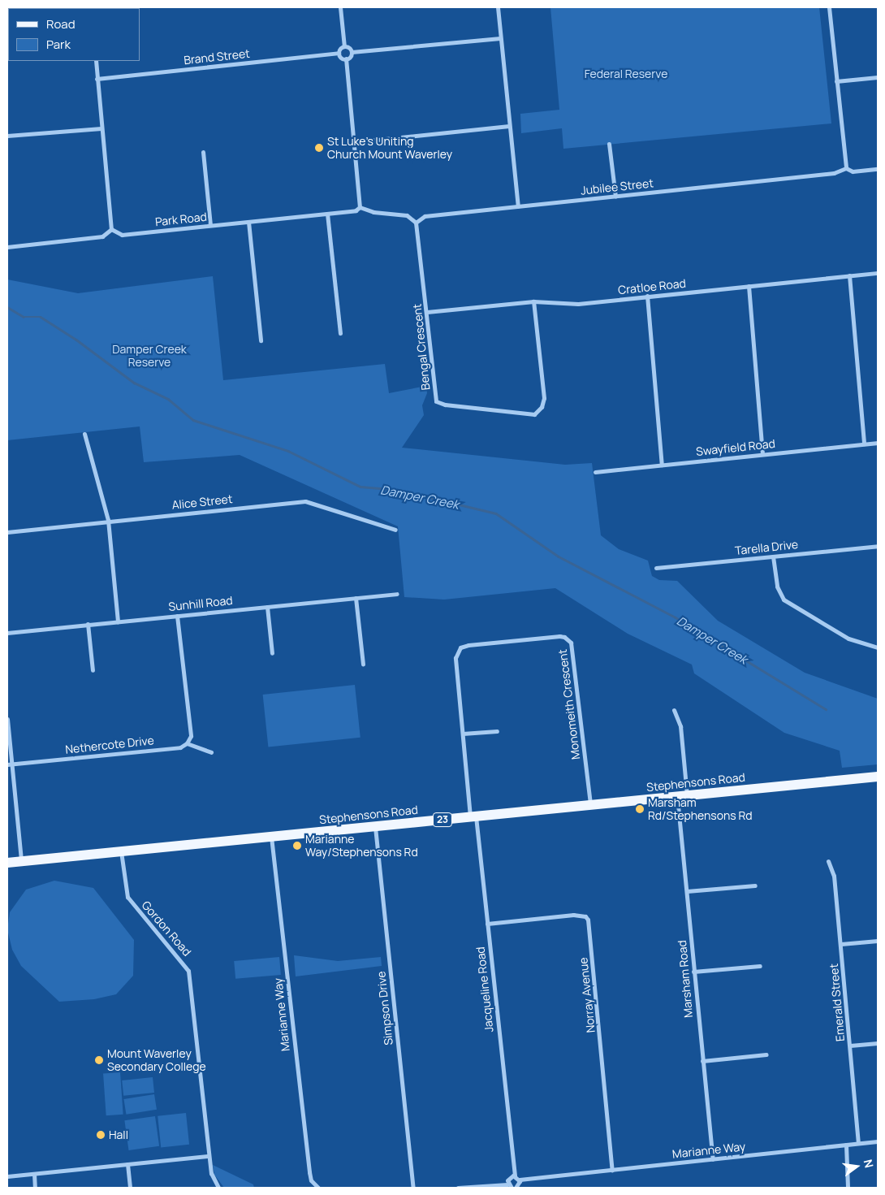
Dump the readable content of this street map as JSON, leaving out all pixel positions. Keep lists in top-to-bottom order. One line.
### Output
{"streets":{"main road":["Stephensons Road","23"],"street":["Brand Street","Jubilee Street","Park Road","Cratloe Road","Bengal Crescent","Swayfield Road","Alice Street","Tarella Drive","Sunhill Road","Monomeith Crescent","Nethercote Drive","Gordon Road","Marsham Road","Jacqueline Road","Norray Avenue","Emerald Street","Simpson Drive","Marianne Way"]},"crossings":[["Jubilee Street","Bengal Crescent"],["Cratloe Road","Bengal Crescent"],["Monomeith Crescent","Stephensons Road"],["Monomeith Crescent","Jacqueline Road"],["Stephensons Road","Gordon Road"],["Stephensons Road","Marsham Road"],["Stephensons Road","Jacqueline Road"],["Stephensons Road","Simpson Drive"],["Stephensons Road","Marianne Way"],["Marsham Road","Marianne Way"],["Jacqueline Road","Norray Avenue"],["Norray Avenue","Marianne Way"],["Emerald Street","Marianne Way"]],"water":["Damper Creek"],"parks":["Federal Reserve","Damper Creek Reserve"],"places":["St Luke's Uniting Church Mount Waverley","Marsham Rd/Stephensons Rd","Marianne Way/Stephensons Rd","Mount Waverley Secondary College","Hall"],"legend":["Road","Park"],"north":"right"}
